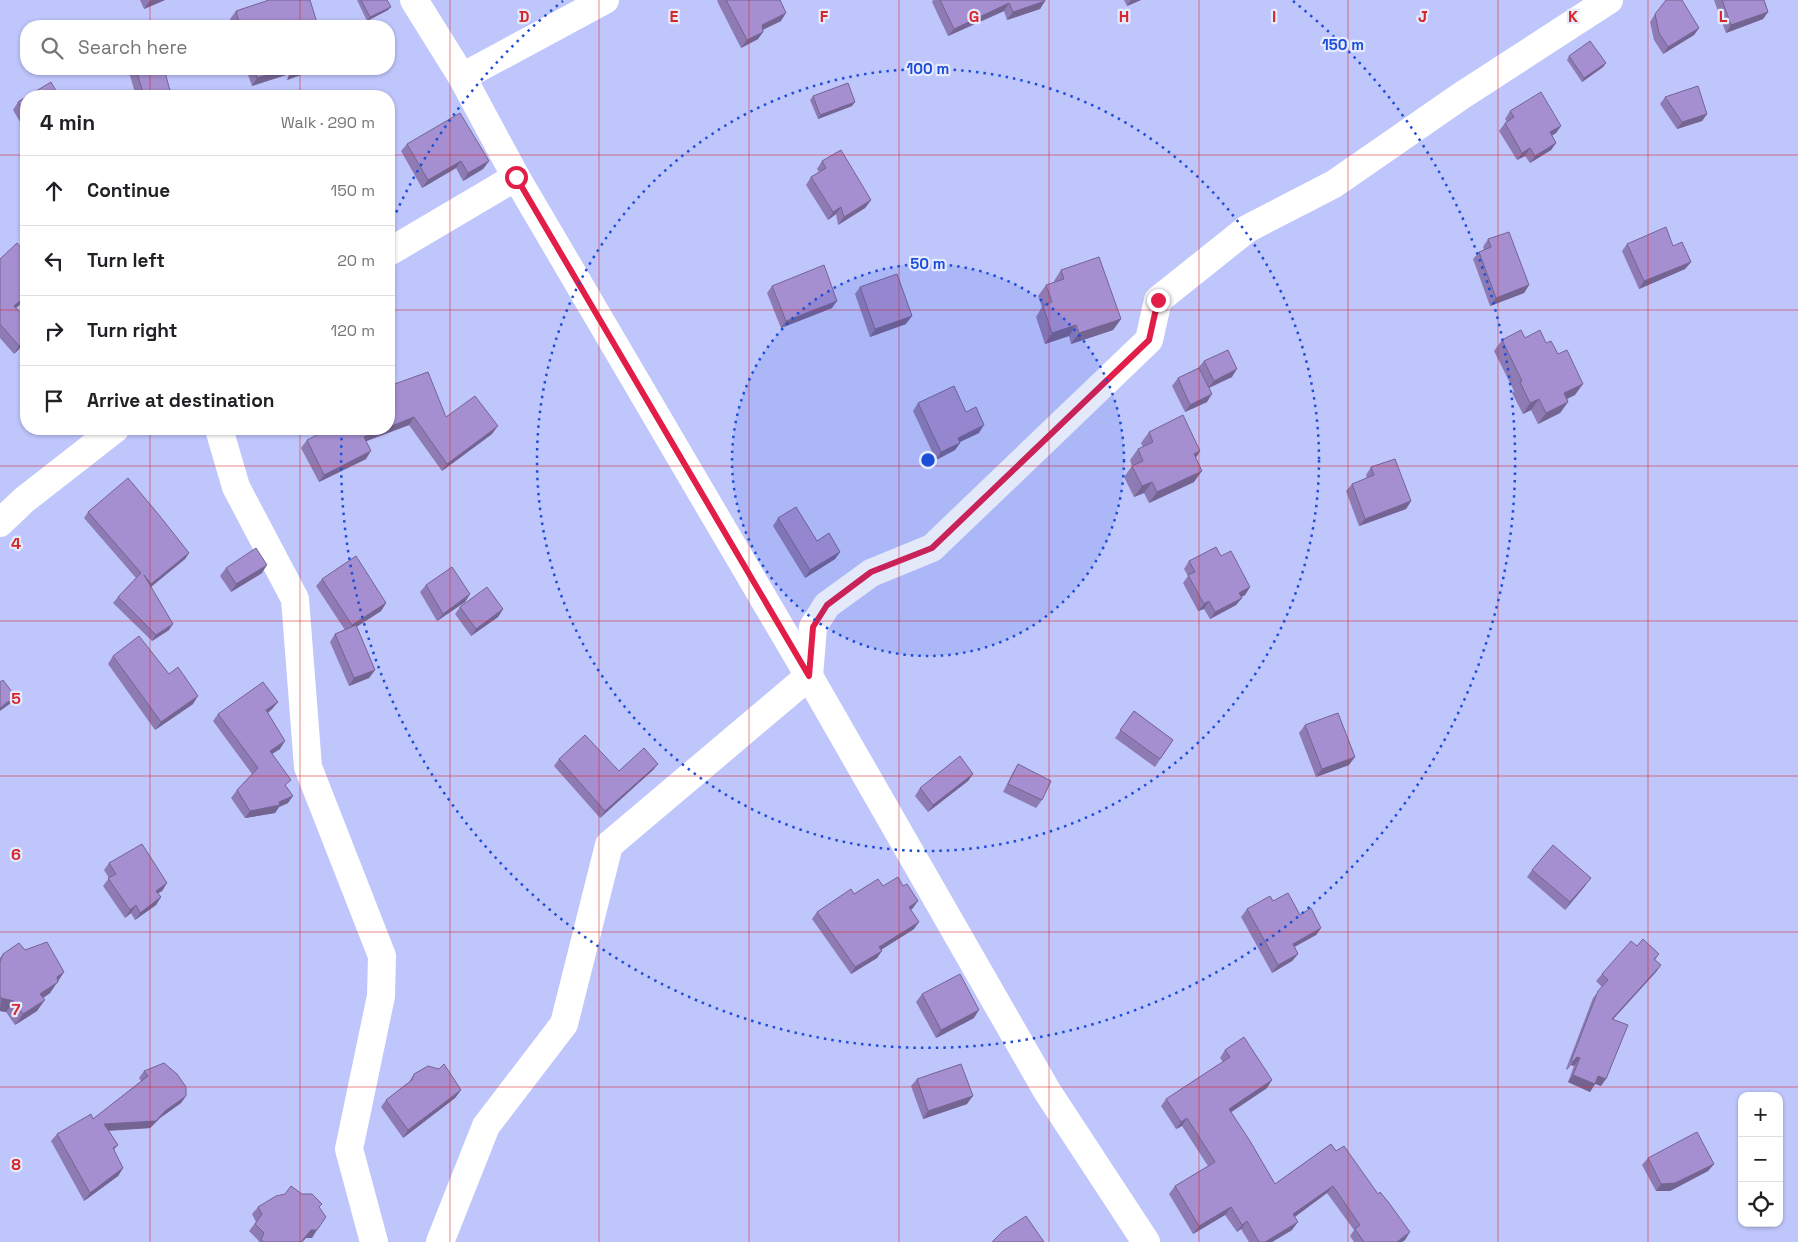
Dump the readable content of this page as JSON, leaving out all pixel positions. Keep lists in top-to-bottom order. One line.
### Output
{"page":{"search":"Search here","heading":["4 min","Walk · 290 m"],"list":[["Continue","150 m"],["Turn left","20 m"],["Turn right","120 m"],"Arrive at destination"],"map_buttons":["+","−"]},"grid":{"columns":["D","E","F","G","H","I","J","K","L"],"rows":["4","5","6","7","8"]},"rings":["150 m","100 m","50 m"]}
